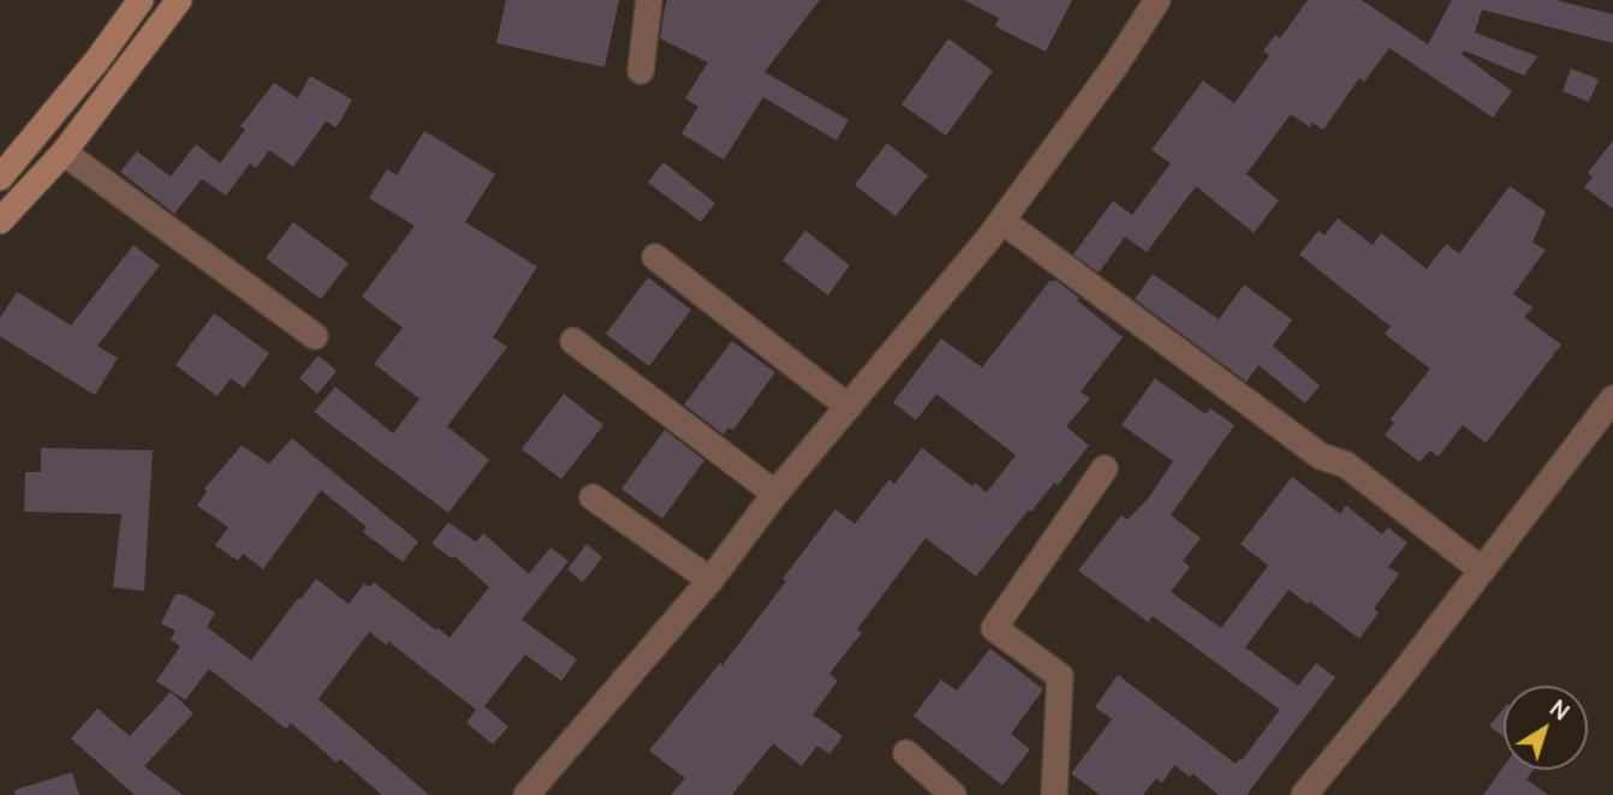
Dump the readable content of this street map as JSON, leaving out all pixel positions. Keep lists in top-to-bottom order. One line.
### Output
{"north":"top right"}
